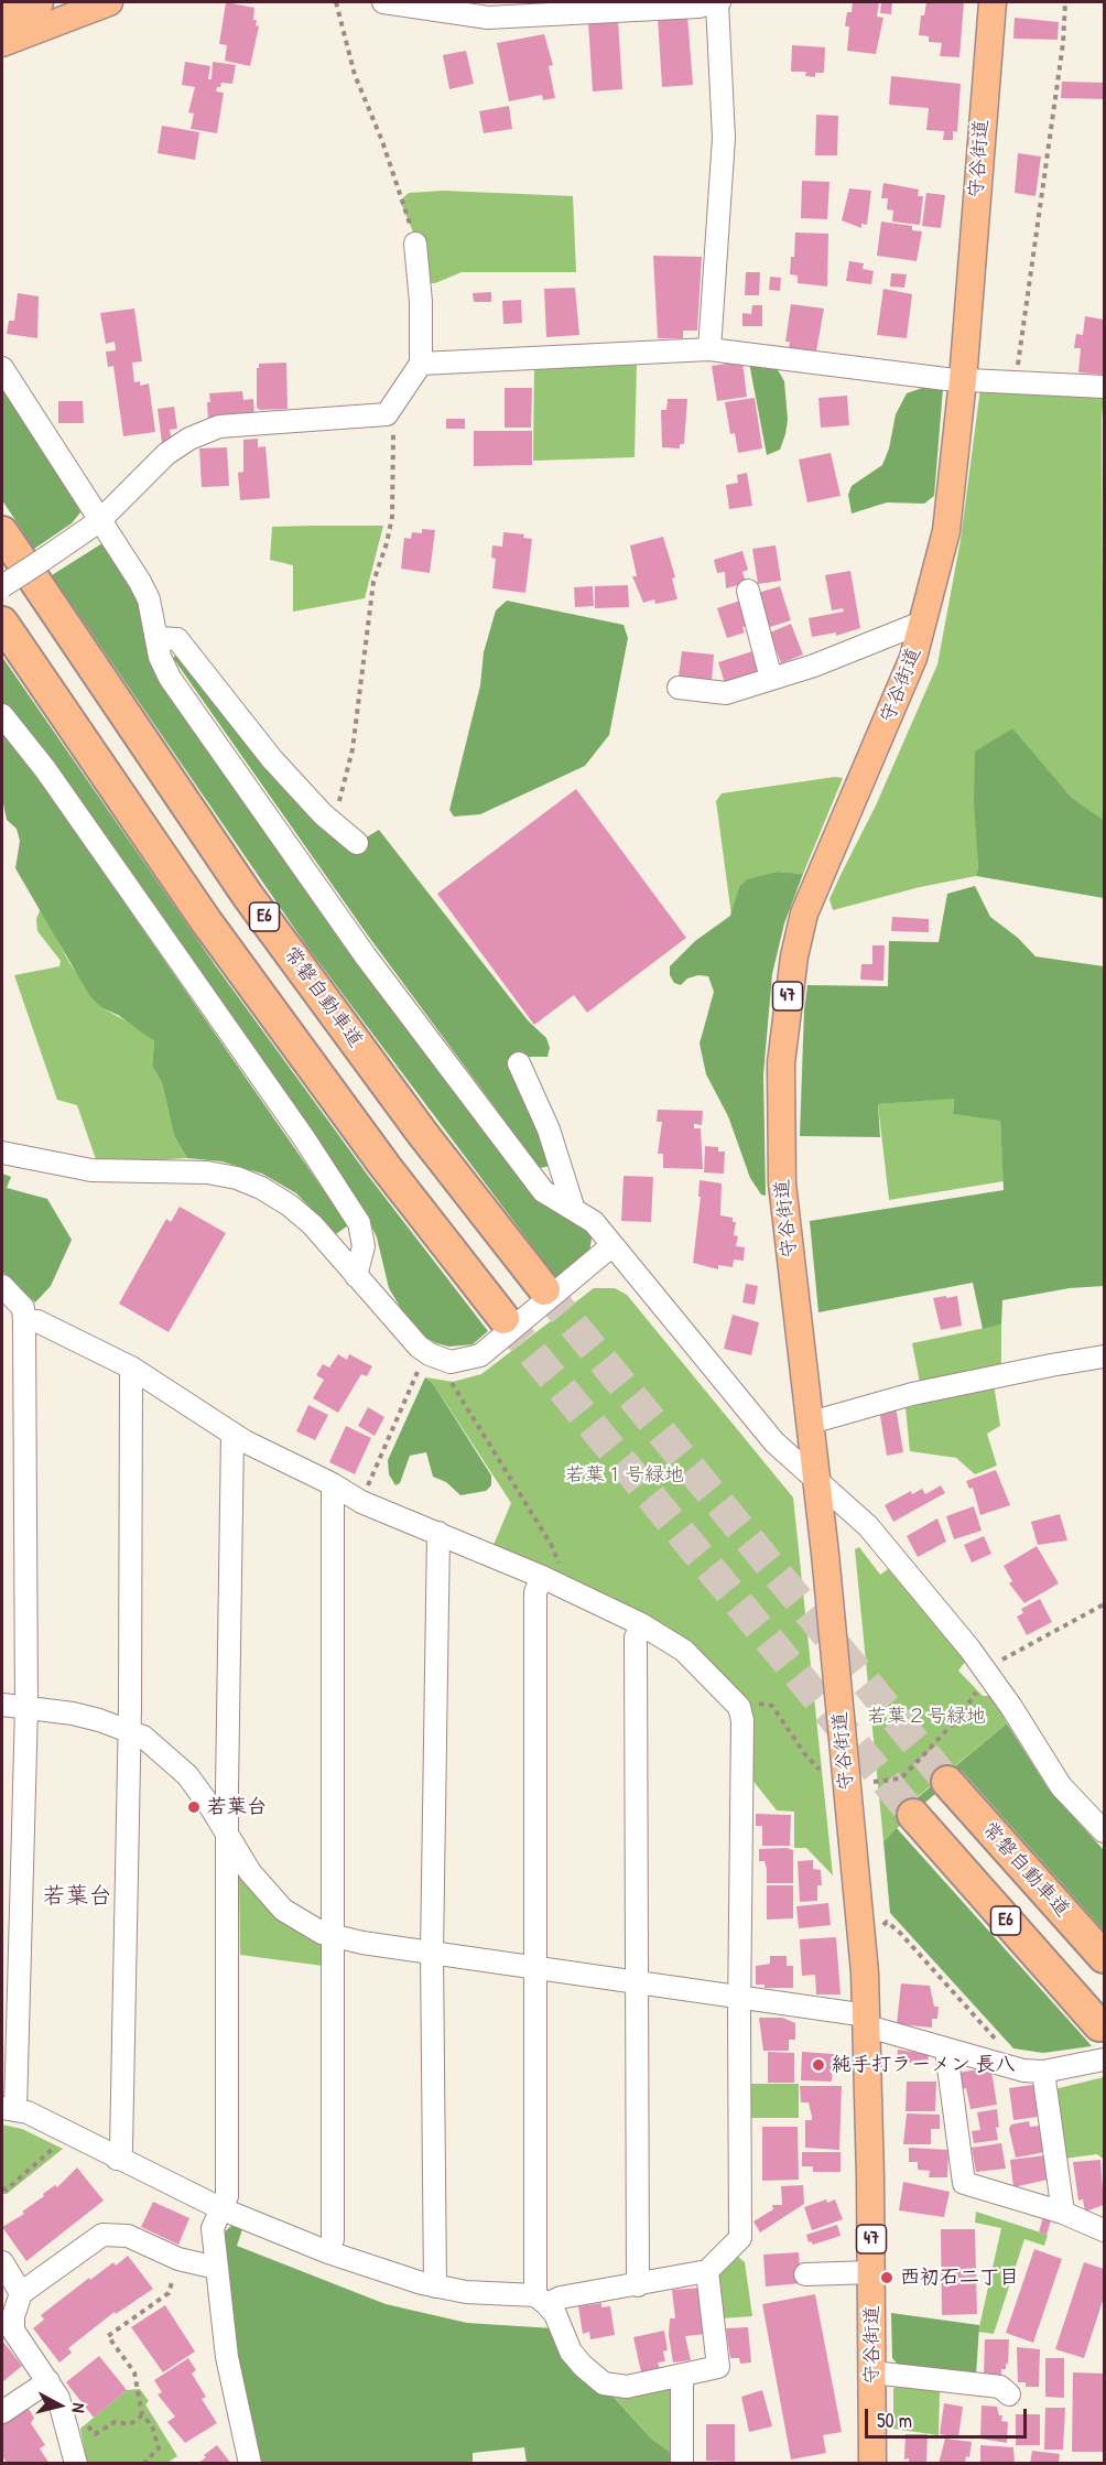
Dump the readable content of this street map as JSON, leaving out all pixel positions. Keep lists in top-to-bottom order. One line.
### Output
{"streets":{"highway":["E6","常磐自動車道"],"main road":["守谷街道","47"]},"districts":["若葉台"],"parks":["若葉１号緑地","若葉２号緑地"],"places":["若葉台","純手打ラーメン 長八","西初石二丁目"],"scale_bar":"50 m","north":"right"}
